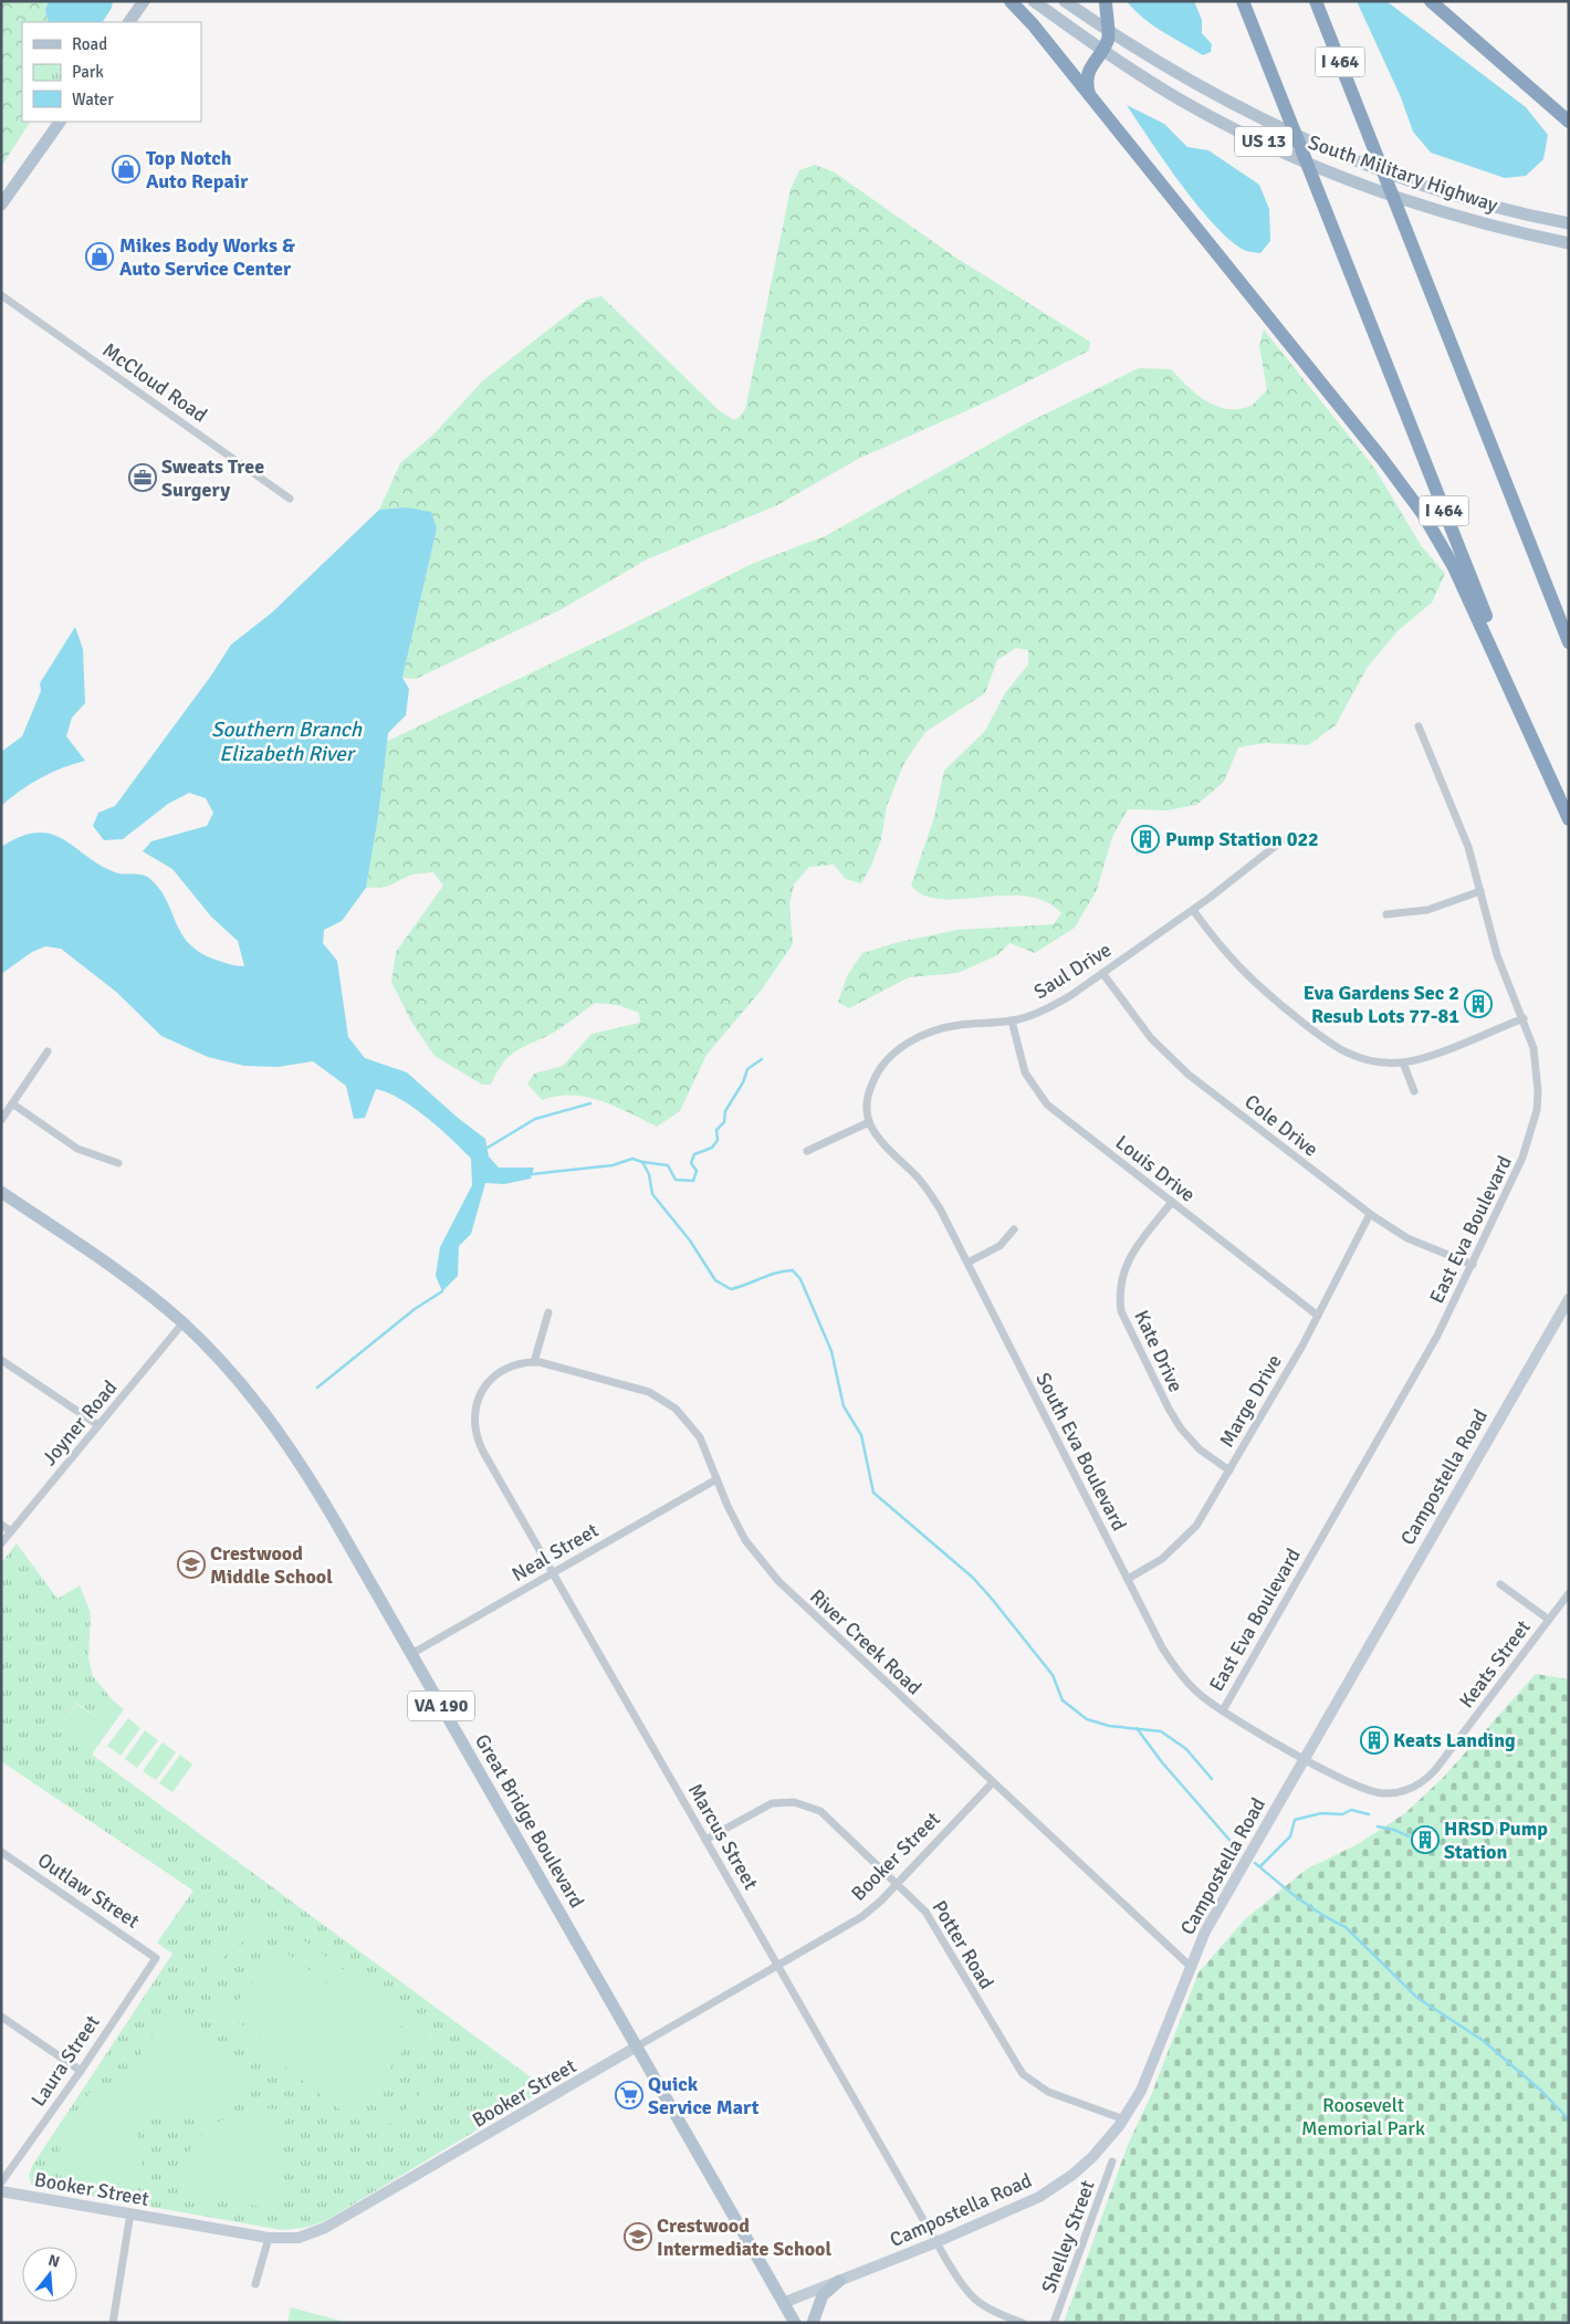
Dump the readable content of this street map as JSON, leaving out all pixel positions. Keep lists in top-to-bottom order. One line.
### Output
{"streets":{"highway":["I 464"],"main road":["US 13","South Military Highway","Campostella Road","VA 190","Great Bridge Boulevard","Booker Street"],"street":["McCloud Road","Saul Drive","Cole Drive","Louis Drive","East Eva Boulevard","Kate Drive","Marge Drive","Joyner Road","South Eva Boulevard","Neal Street","River Creek Road","Keats Street","Marcus Street","Outlaw Street","Potter Road","Laura Street","Shelley Street"]},"crossings":[["Saul Drive","Cole Drive"],["Saul Drive","Louis Drive"],["Saul Drive","South Eva Boulevard"],["Cole Drive","East Eva Boulevard"],["Cole Drive","Marge Drive"],["Louis Drive","Kate Drive"],["Louis Drive","Marge Drive"],["East Eva Boulevard","South Eva Boulevard"],["Kate Drive","Marge Drive"],["Marge Drive","South Eva Boulevard"],["Joyner Road","Great Bridge Boulevard"],["South Eva Boulevard","Campostella Road"],["South Eva Boulevard","Keats Street"],["Campostella Road","River Creek Road"],["Campostella Road","Keats Street"],["Campostella Road","Great Bridge Boulevard"],["Campostella Road","Marcus Street"],["Campostella Road","Potter Road"],["Neal Street","River Creek Road"],["Neal Street","Great Bridge Boulevard"],["Neal Street","Marcus Street"],["River Creek Road","Marcus Street"],["River Creek Road","Booker Street"],["Great Bridge Boulevard","Booker Street"],["Marcus Street","Booker Street"],["Marcus Street","Potter Road"],["Booker Street","Potter Road"],["Outlaw Street","Laura Street"]],"water":["Southern Branch Elizabeth River"],"parks":["Roosevelt Memorial Park"],"places":{"shop":["Top Notch Auto Repair","Mikes Body Works & Auto Service Center"],"office":["Sweats Tree Surgery"],"building":["Pump Station 022","Eva Gardens Sec 2 Resub Lots 77-81","Keats Landing","HRSD Pump Station"],"school or university":["Crestwood Middle School","Crestwood Intermediate School"],"supermarket":["Quick Service Mart"]},"legend":["Road","Park","Water"],"north":"top"}
